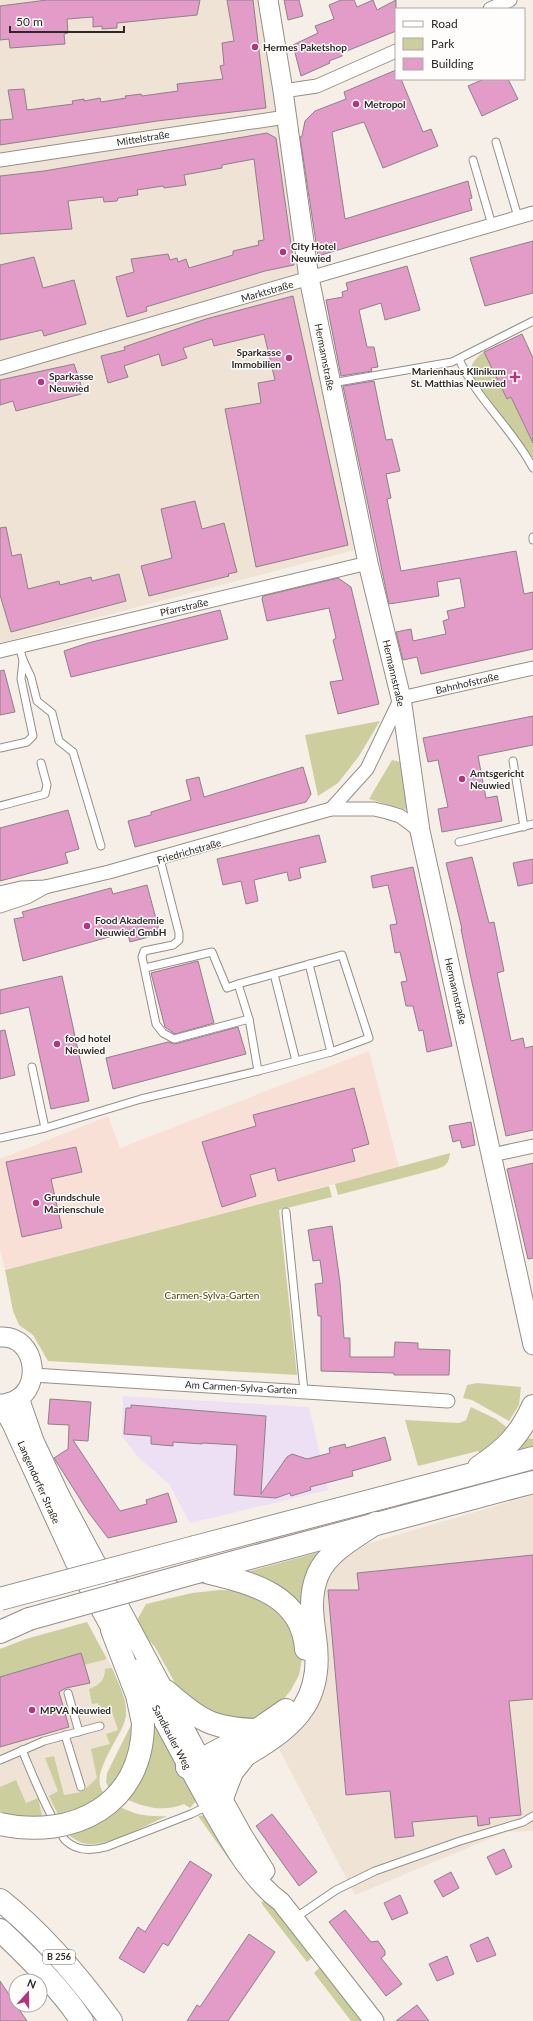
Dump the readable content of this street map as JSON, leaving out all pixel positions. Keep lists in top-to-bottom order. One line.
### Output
{"streets":{"highway":["B 256"],"street":["Mittelstraße","Marktstraße","Hermannstraße","Pfarrstraße","Bahnhofstraße","Friedrichstraße","Am Carmen-Sylva-Garten","Langendorfer Straße","Sandkauler Weg"]},"crossings":[["Mittelstraße","Hermannstraße"],["Marktstraße","Hermannstraße"],["Hermannstraße","Pfarrstraße"],["Hermannstraße","Bahnhofstraße"],["Hermannstraße","Friedrichstraße"],["Langendorfer Straße","Sandkauler Weg"]],"parks":["Carmen-Sylva-Garten"],"places":{"other":["Hermes Paketshop","Metropol","City Hotel Neuwied","Sparkasse Immobilien","Sparkasse Neuwied","Amtsgericht Neuwied","Food Akademie Neuwied GmbH","food hotel Neuwied","Grundschule Marienschule","MPVA Neuwied"],"health":["Marienhaus Klinikum St. Matthias Neuwied"]},"legend":["Road","Park","Building"],"scale_bar":"50 m","north":"top"}
